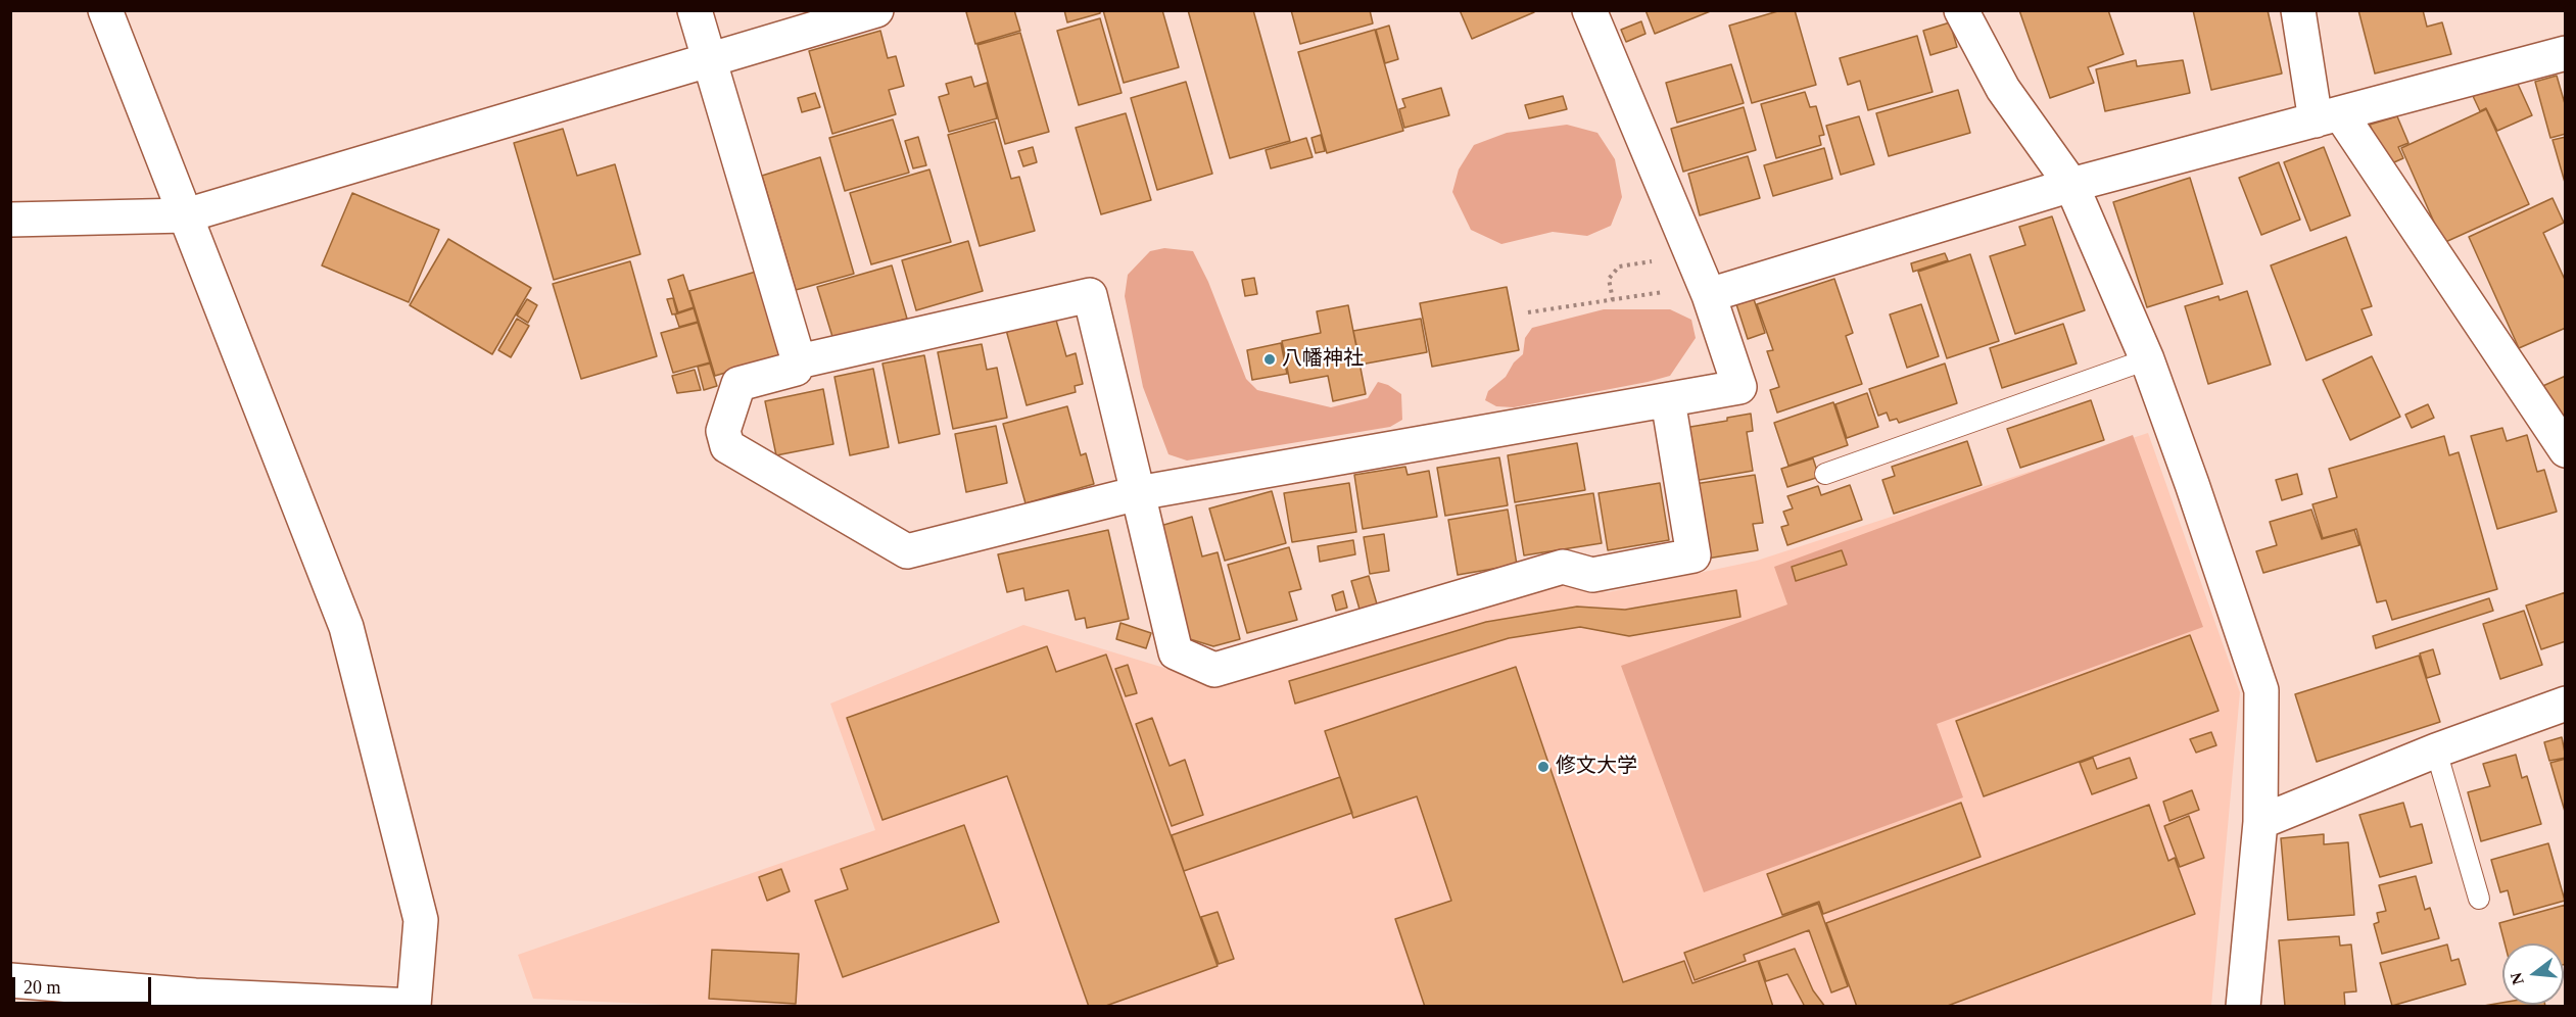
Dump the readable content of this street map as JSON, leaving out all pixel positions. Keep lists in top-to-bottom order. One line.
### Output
{"places":["八幡神社","修文大学"],"scale_bar":"20 m","north":"left"}
